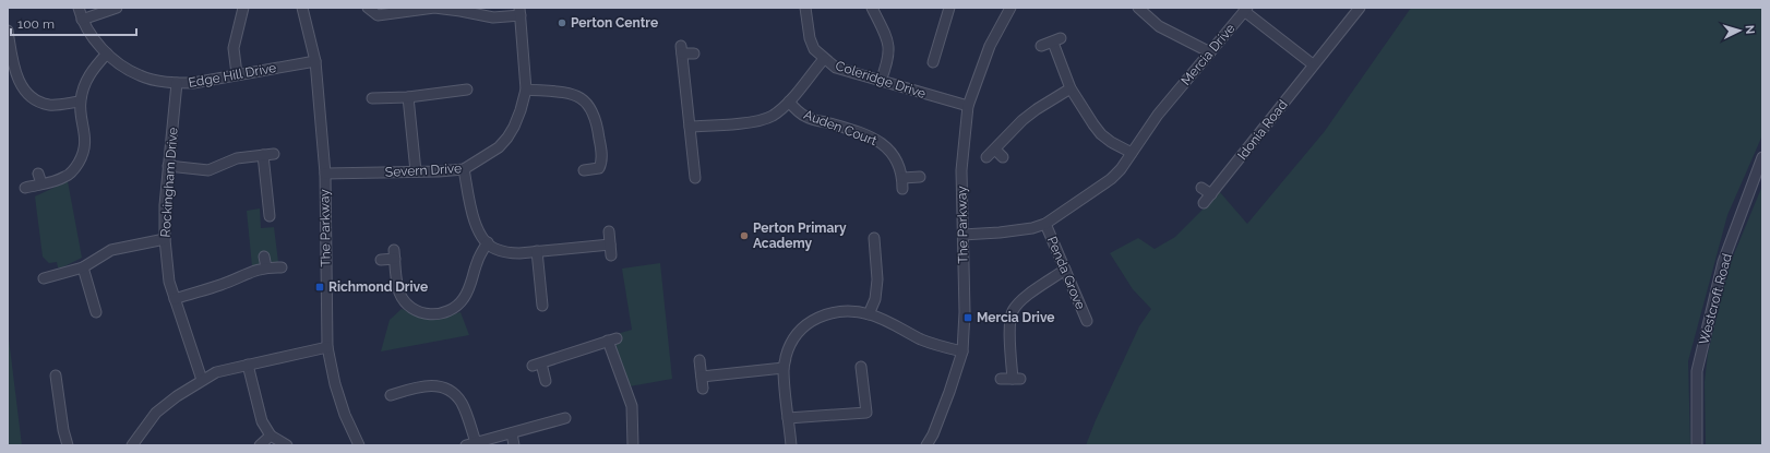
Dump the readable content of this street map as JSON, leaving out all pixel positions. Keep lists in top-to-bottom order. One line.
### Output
{"streets":{"street":["Mercia Drive","Edge Hill Drive","Coleridge Drive","Auden Court","Idonia Road","Severn Drive","Rockingham Drive","The Parkway","Penda Grove","Westcroft Road"]},"crossings":[["Mercia Drive","The Parkway"],["Mercia Drive","Penda Grove"],["Edge Hill Drive","Rockingham Drive"],["Edge Hill Drive","The Parkway"],["Coleridge Drive","The Parkway"],["Severn Drive","The Parkway"]],"places":{"other":["Perton Centre","Perton Primary Academy"],"transit":["Richmond Drive","Mercia Drive"]},"scale_bar":"100 m","north":"right"}
